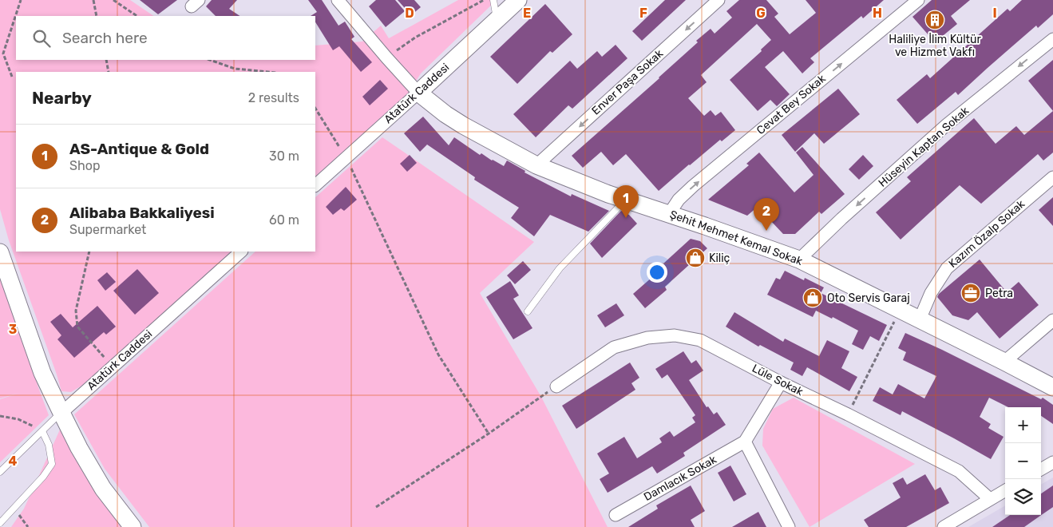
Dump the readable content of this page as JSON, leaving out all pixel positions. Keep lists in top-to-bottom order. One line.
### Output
{"streets":{"street":["Enver Paşa Sokak","Atatürk Caddesi","Cevat Bey Sokak","Hüseyin Kaptan Sokak","Kazım Özalp Sokak","Şehit Mehmet Kemal Sokak","Lüle Sokak","Damlacık Sokak"]},"crossings":[["Enver Paşa Sokak","Şehit Mehmet Kemal Sokak"],["Atatürk Caddesi","Şehit Mehmet Kemal Sokak"],["Cevat Bey Sokak","Şehit Mehmet Kemal Sokak"],["Hüseyin Kaptan Sokak","Şehit Mehmet Kemal Sokak"],["Kazım Özalp Sokak","Şehit Mehmet Kemal Sokak"]],"one_way":["Enver Paşa Sokak","Cevat Bey Sokak","Hüseyin Kaptan Sokak"],"places":{"building":["Haliliye İlim Kültür ve Hizmet Vakfı"],"shop":["Kiliç","Oto Servis Garaj"],"office":["Petra"]},"page":{"search":"Search here","heading":["Nearby","2 results"],"list":[{"mark":"1","name":"AS-Antique & Gold","note":"Shop","value":"30 m"},{"mark":"2","name":"Alibaba Bakkaliyesi","note":"Supermarket","value":"60 m"}],"pins":["1","2"],"map_buttons":["+","−"]},"grid":{"columns":["D","E","F","G","H","I"],"rows":["3","4"]}}
